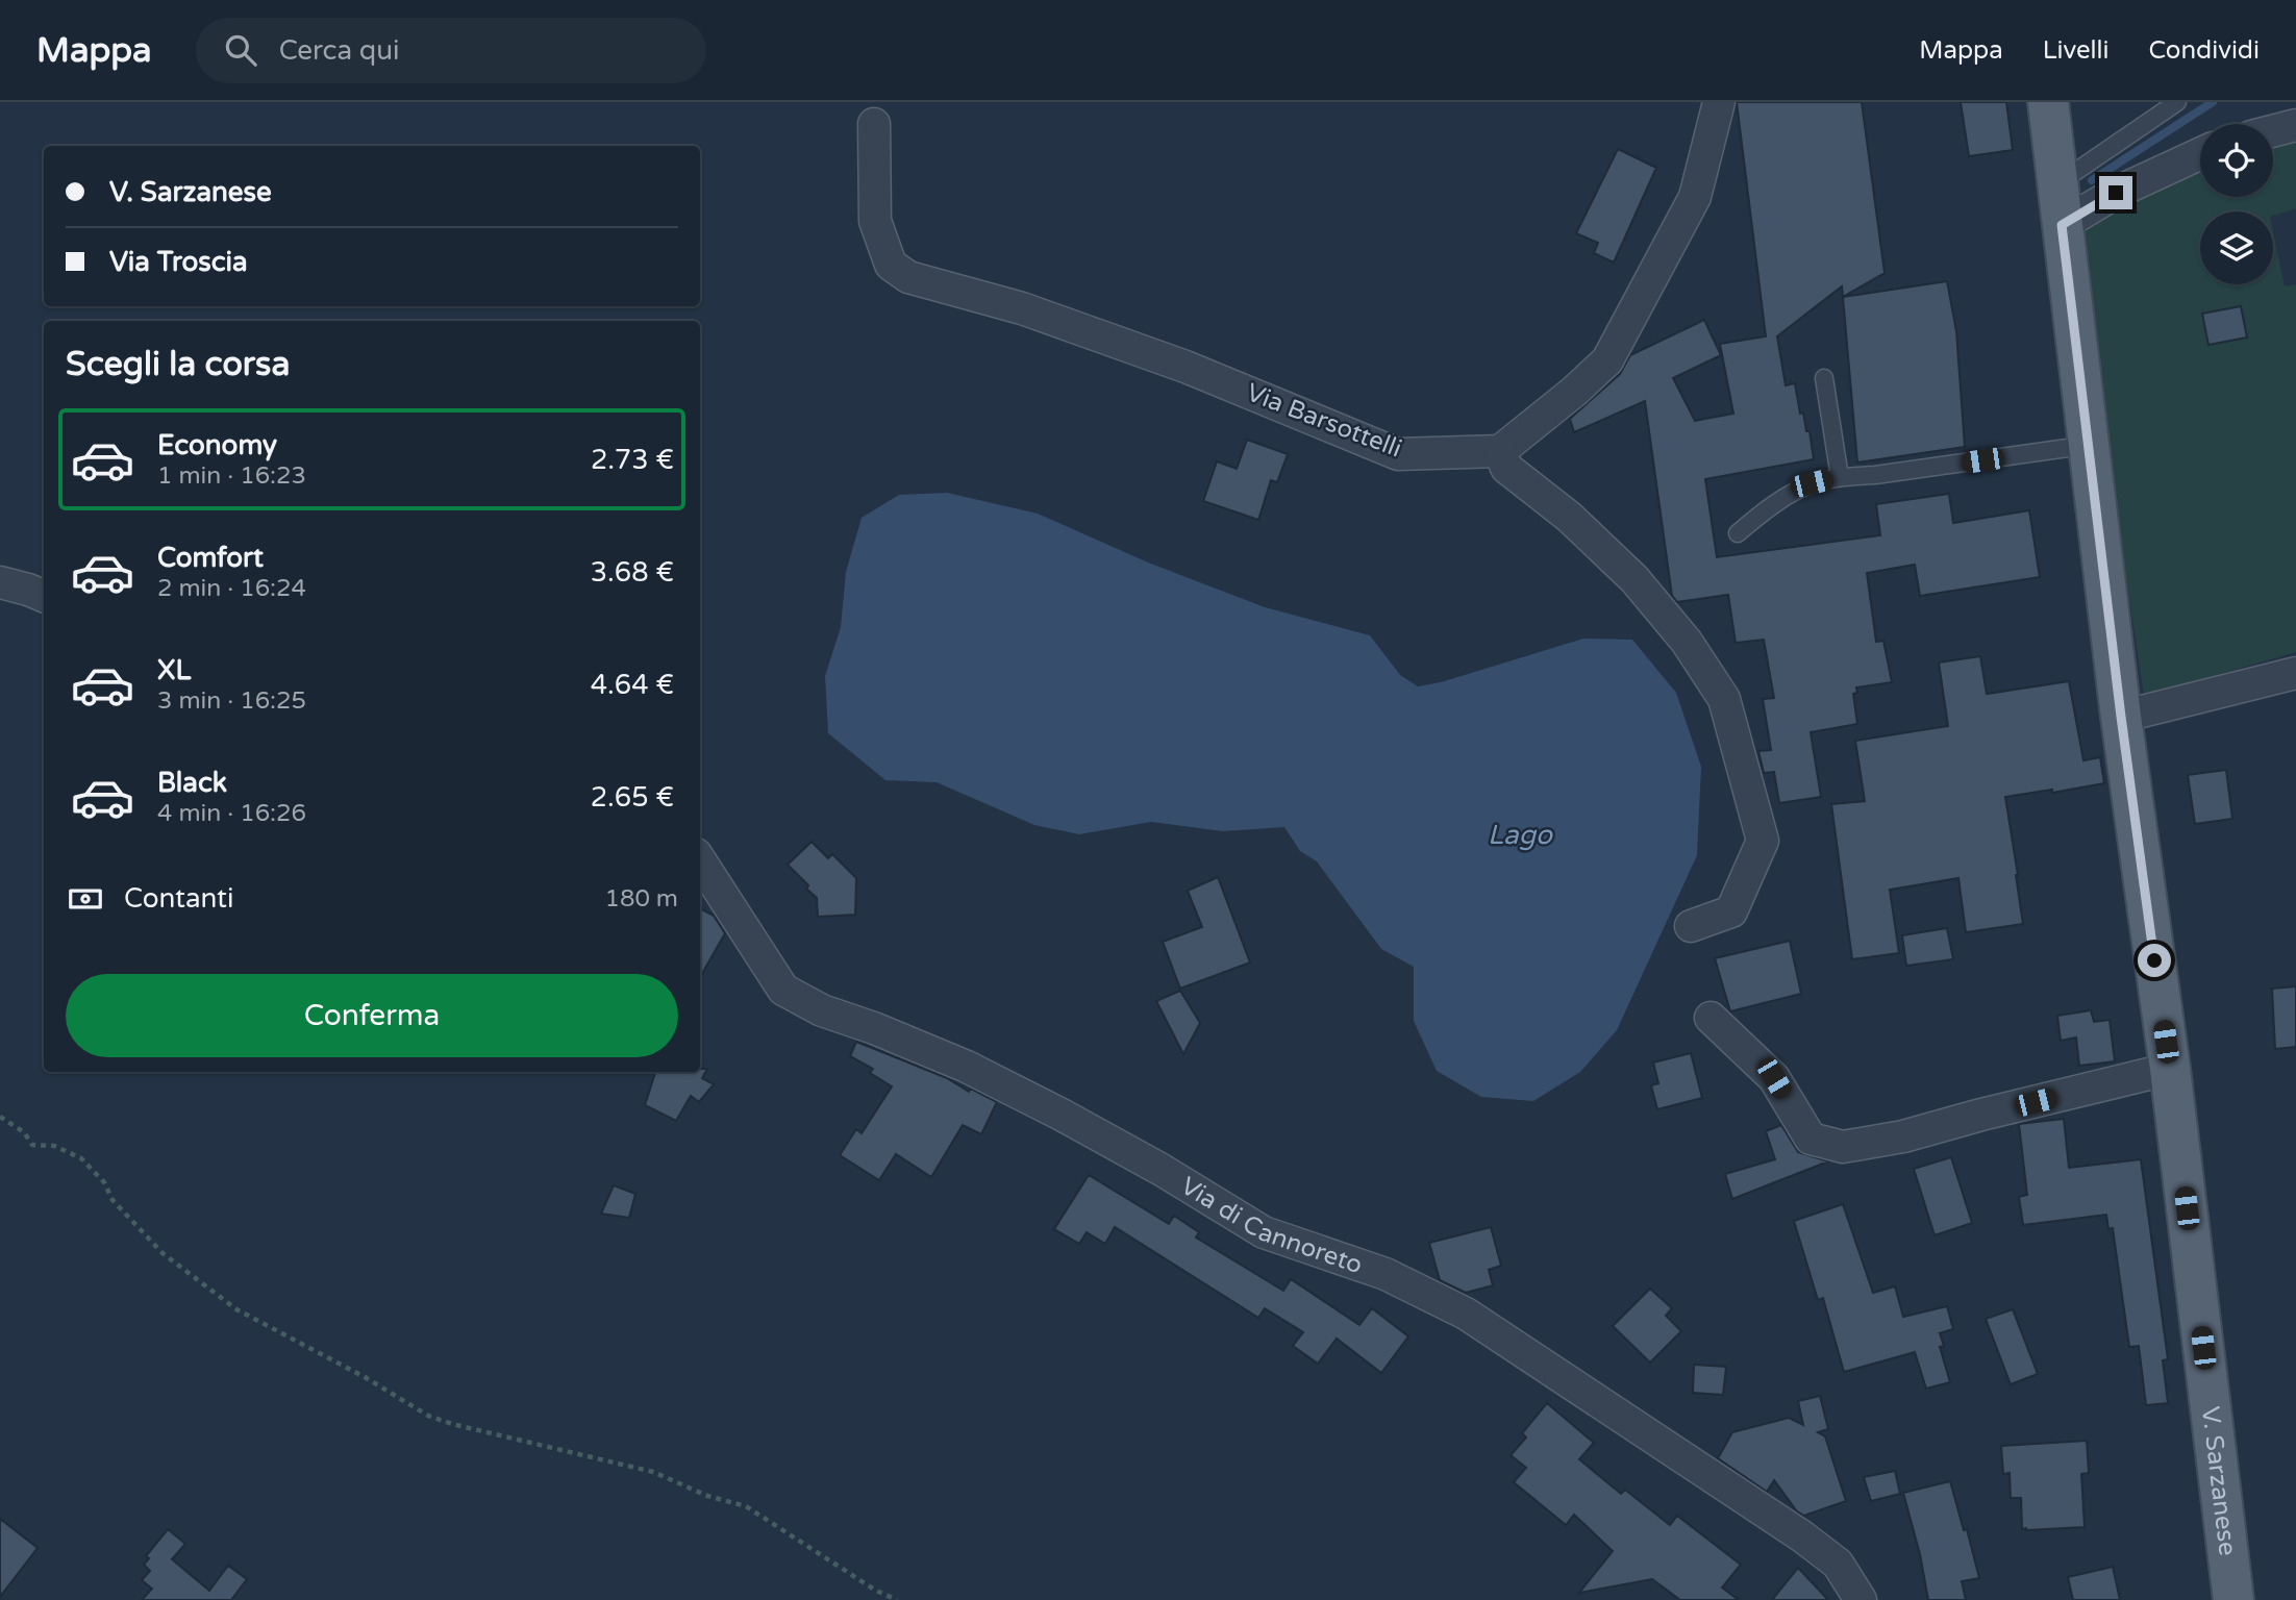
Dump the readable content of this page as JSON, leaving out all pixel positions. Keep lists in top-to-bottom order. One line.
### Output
{"streets":{"main road":["V. Sarzanese"],"street":["Via Barsottelli","Via di Cannoreto"]},"water":["Lago"],"page":{"header":"Mappa","search":"Cerca qui","nav":["Mappa","Livelli","Condividi"],"banner":["V. Sarzanese","Via Troscia"],"heading":"Scegli la corsa","list":[{"name":"Economy","note":"1 min · 16:23","value":"2.73 €"},{"name":"Comfort","note":"2 min · 16:24","value":"3.68 €"},{"name":"XL","note":"3 min · 16:25","value":"4.64 €"},{"name":"Black","note":"4 min · 16:26","value":"2.65 €"}],"pay":["Contanti","180 m"],"buttons":"Conferma"}}
